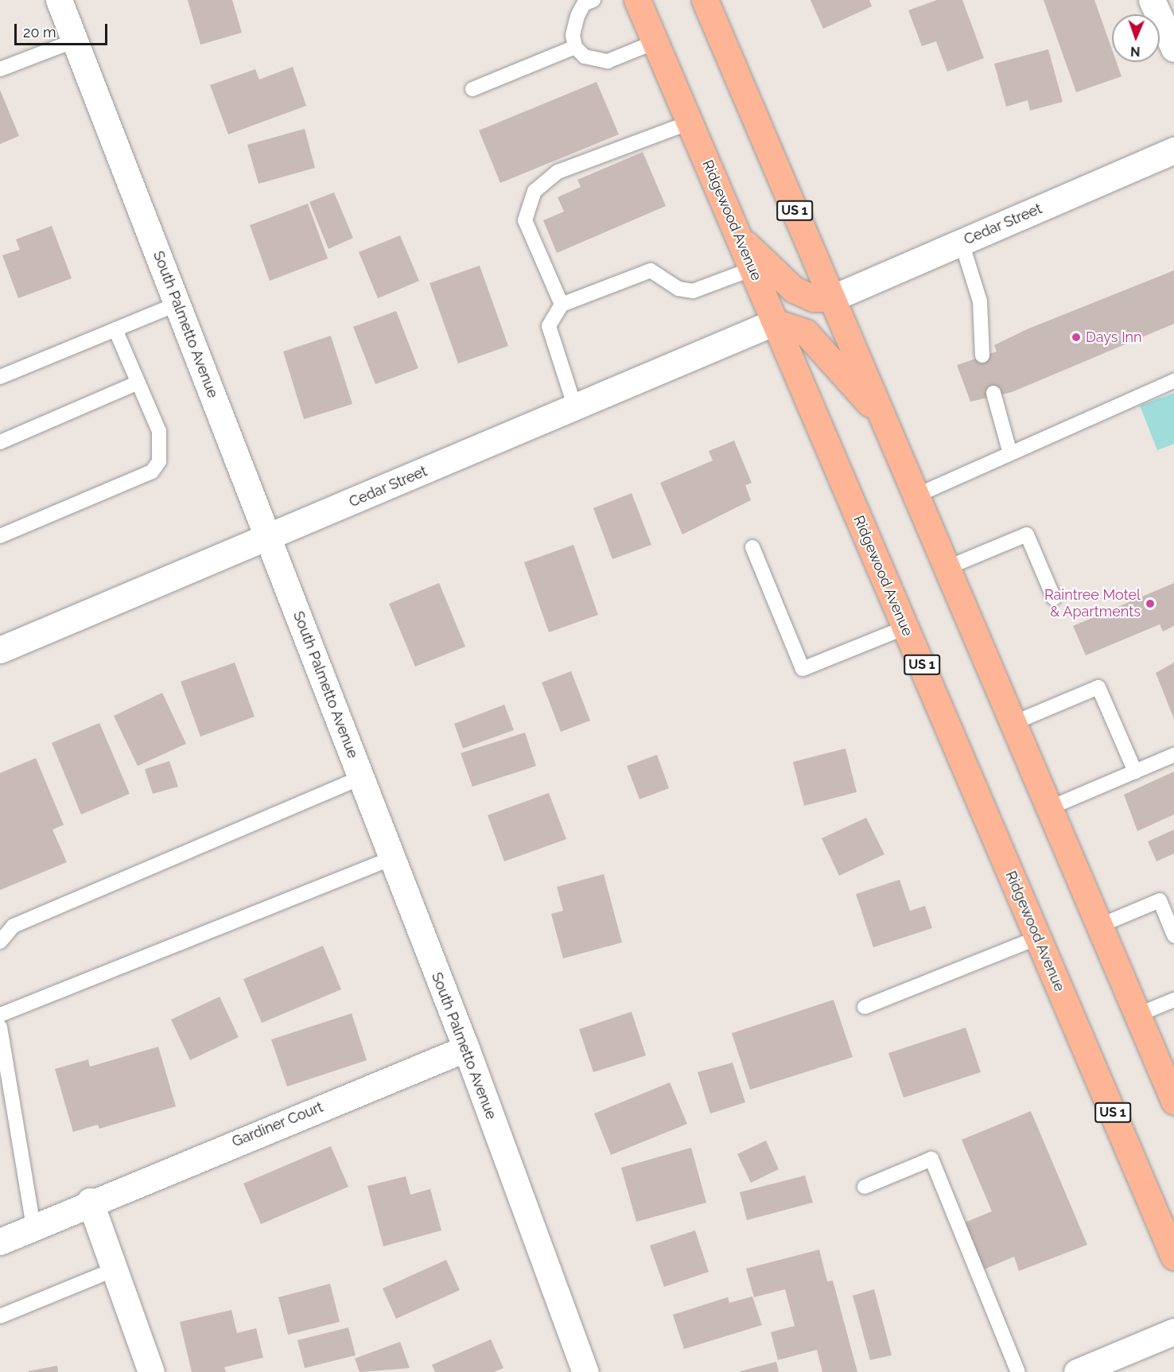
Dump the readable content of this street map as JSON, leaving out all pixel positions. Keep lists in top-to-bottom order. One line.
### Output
{"streets":{"main road":["US 1","Ridgewood Avenue"],"street":["Cedar Street","South Palmetto Avenue","Gardiner Court"]},"crossings":[["US 1","Cedar Street"],["Ridgewood Avenue","Cedar Street"],["Cedar Street","South Palmetto Avenue"],["South Palmetto Avenue","Gardiner Court"]],"places":["Days Inn","Raintree Motel & Apartments"],"scale_bar":"20 m","north":"bottom"}
